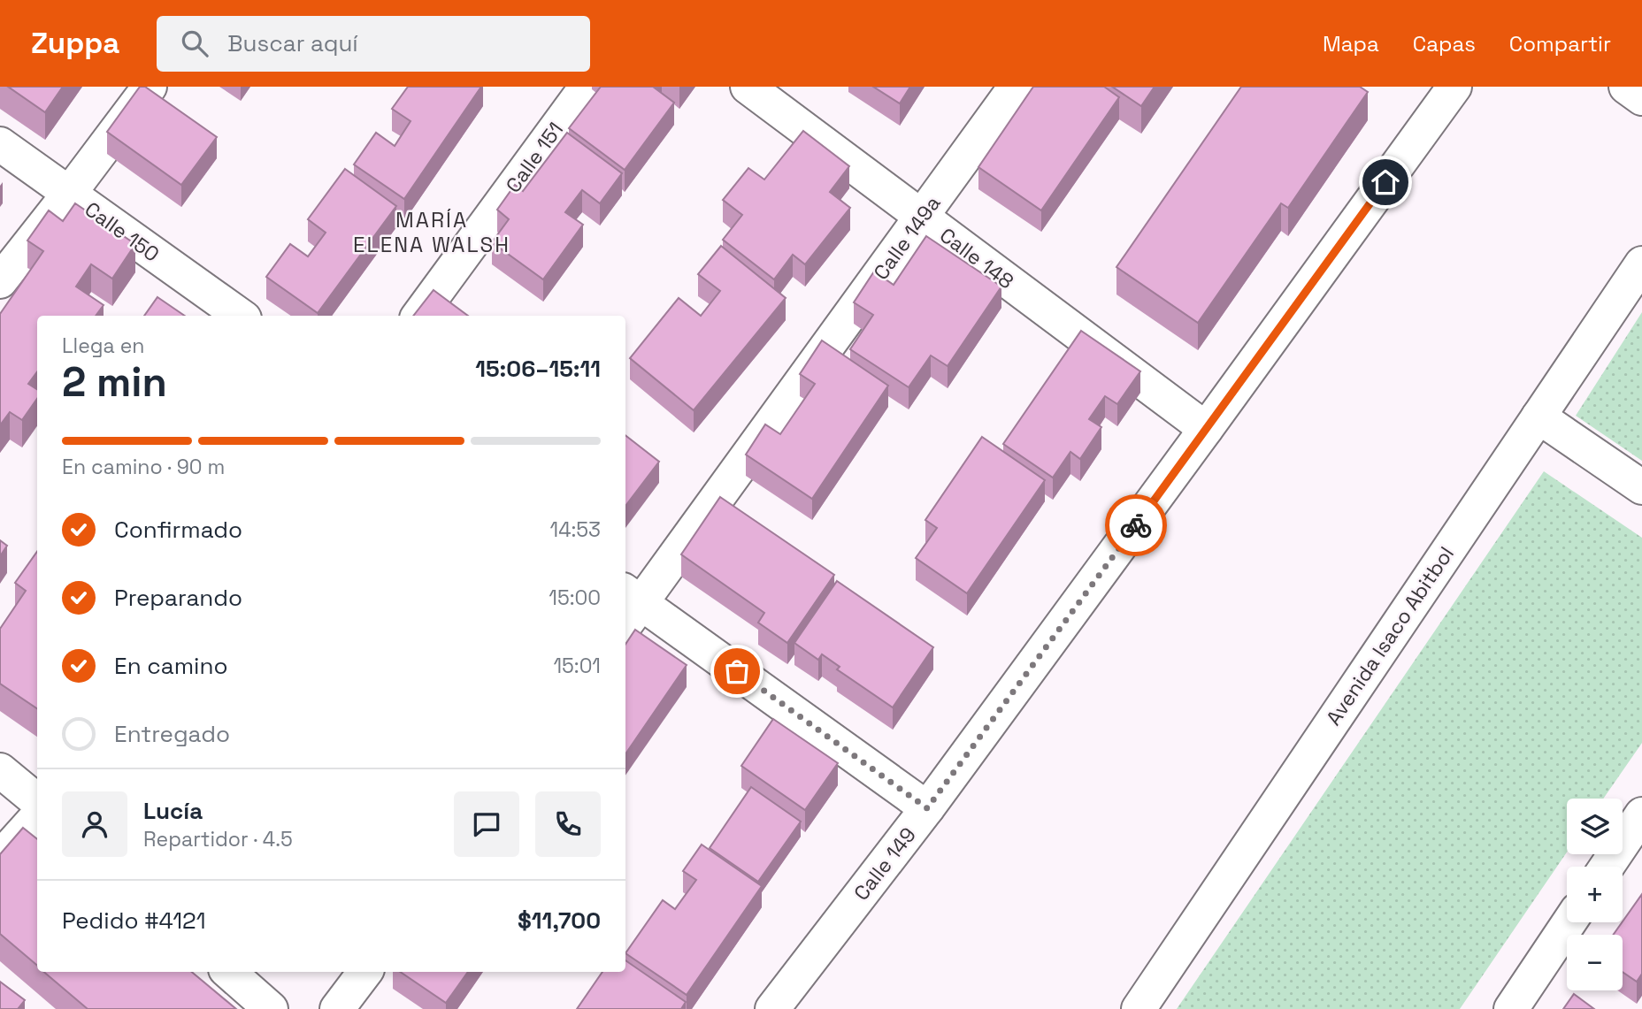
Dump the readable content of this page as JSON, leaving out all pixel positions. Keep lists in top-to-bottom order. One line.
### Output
{"streets":{"street":["Calle 151","Calle 150","Calle 149a","Calle 148","Avenida Isaco Abitbol","Calle 149"]},"crossings":[["Calle 149a","Calle 148"],["Calle 148","Calle 149"]],"districts":["MARÍA ELENA WALSH"],"page":{"header":"Zuppa","search":"Buscar aquí","nav":["Mapa","Capas","Compartir"],"heading":["2 min","Llega en","15:06–15:11"],"panel":["Lucía","Repartidor · 4.5","Pedido #4121","$11,700"],"bar":"En camino · 90 m","list":[["Confirmado","14:53"],["Preparando","15:00"],["En camino","15:01"],"Entregado"],"map_buttons":["+","−"]}}
